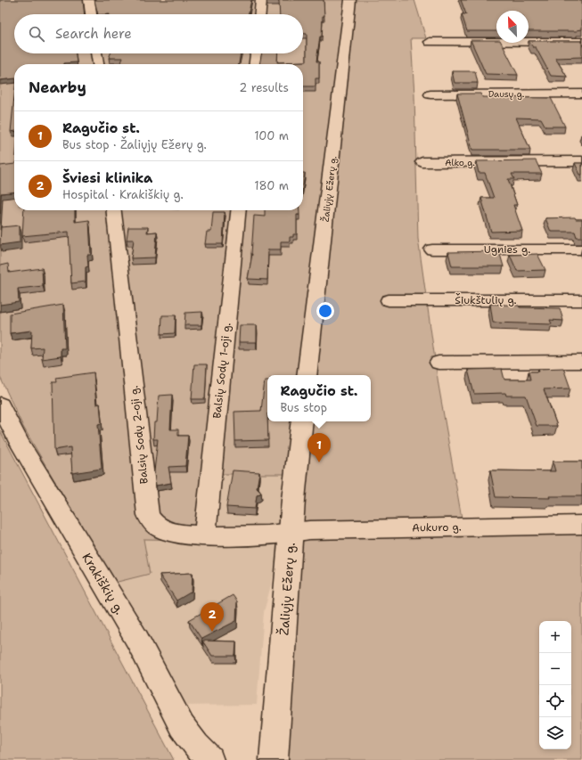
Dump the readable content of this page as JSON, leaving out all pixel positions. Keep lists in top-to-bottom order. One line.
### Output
{"streets":{"main road":["Žaliųjų Ežerų g."],"street":["Dausų g.","Alko g.","Ugnies g.","Šiukštulių g.","Balsių Sodų 1-oji g.","Balsių Sodų 2-oji g.","Aukuro g.","Krakiškių g."]},"crossings":[["Žaliųjų Ežerų g.","Balsių Sodų 2-oji g."],["Žaliųjų Ežerų g.","Aukuro g."],["Balsių Sodų 1-oji g.","Balsių Sodų 2-oji g."],["Balsių Sodų 2-oji g.","Aukuro g."]],"north":"top left","page":{"search":"Search here","heading":["Nearby","2 results"],"list":[{"mark":"1","name":"Ragučio st.","note":"Bus stop · Žaliųjų Ežerų g.","value":"100 m"},{"mark":"2","name":"Šviesi klinika","note":"Hospital · Krakiškių g.","value":"180 m"}],"popup":["Ragučio st.","Bus stop"],"pins":["1","2"],"map_buttons":["+","−"]}}
